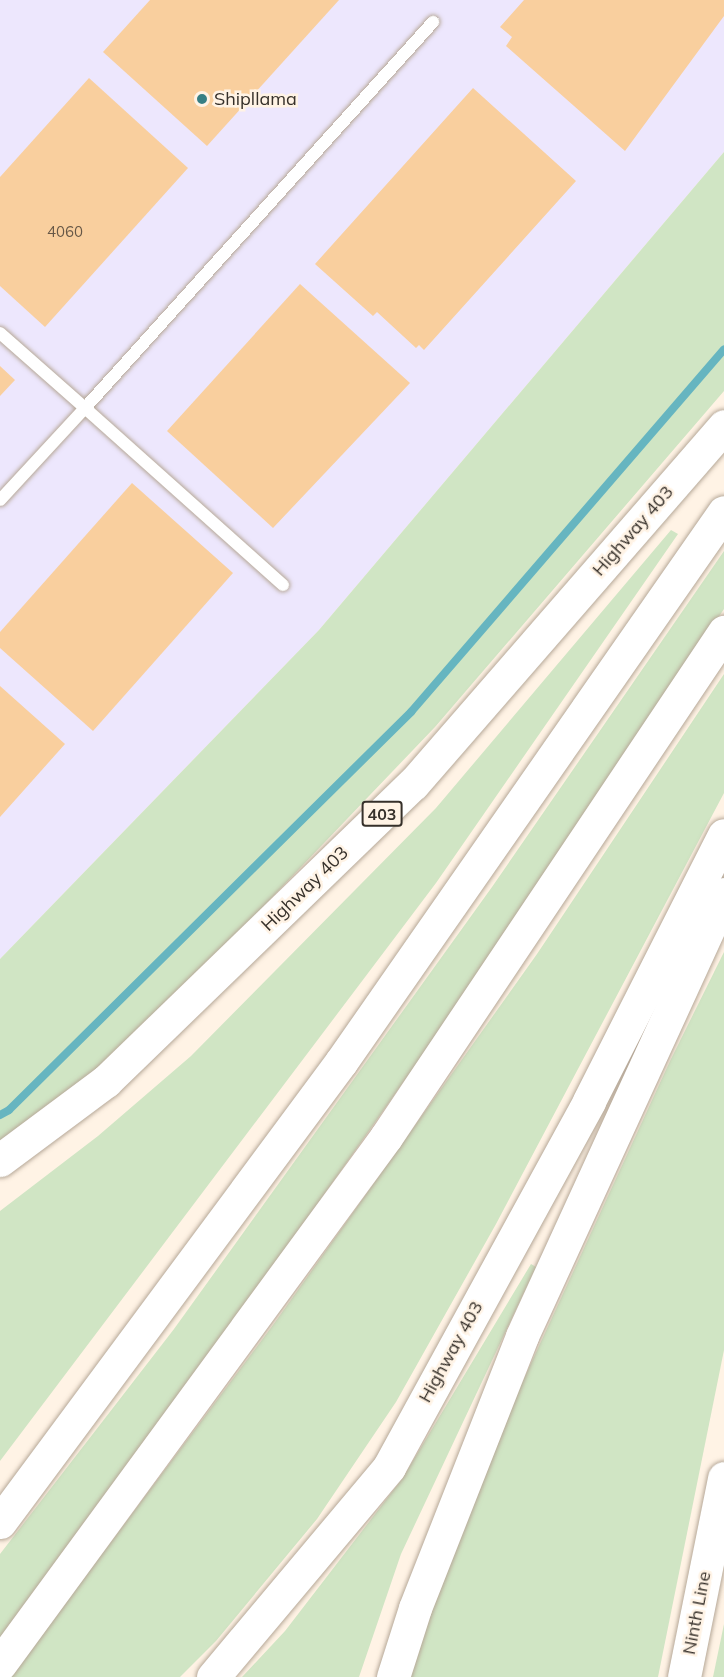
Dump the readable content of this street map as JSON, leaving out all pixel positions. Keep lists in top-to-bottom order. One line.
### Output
{"streets":{"main road":["Highway 403","403","Ninth Line"]},"places":["Shipllama"],"house_numbers":["4060"]}
